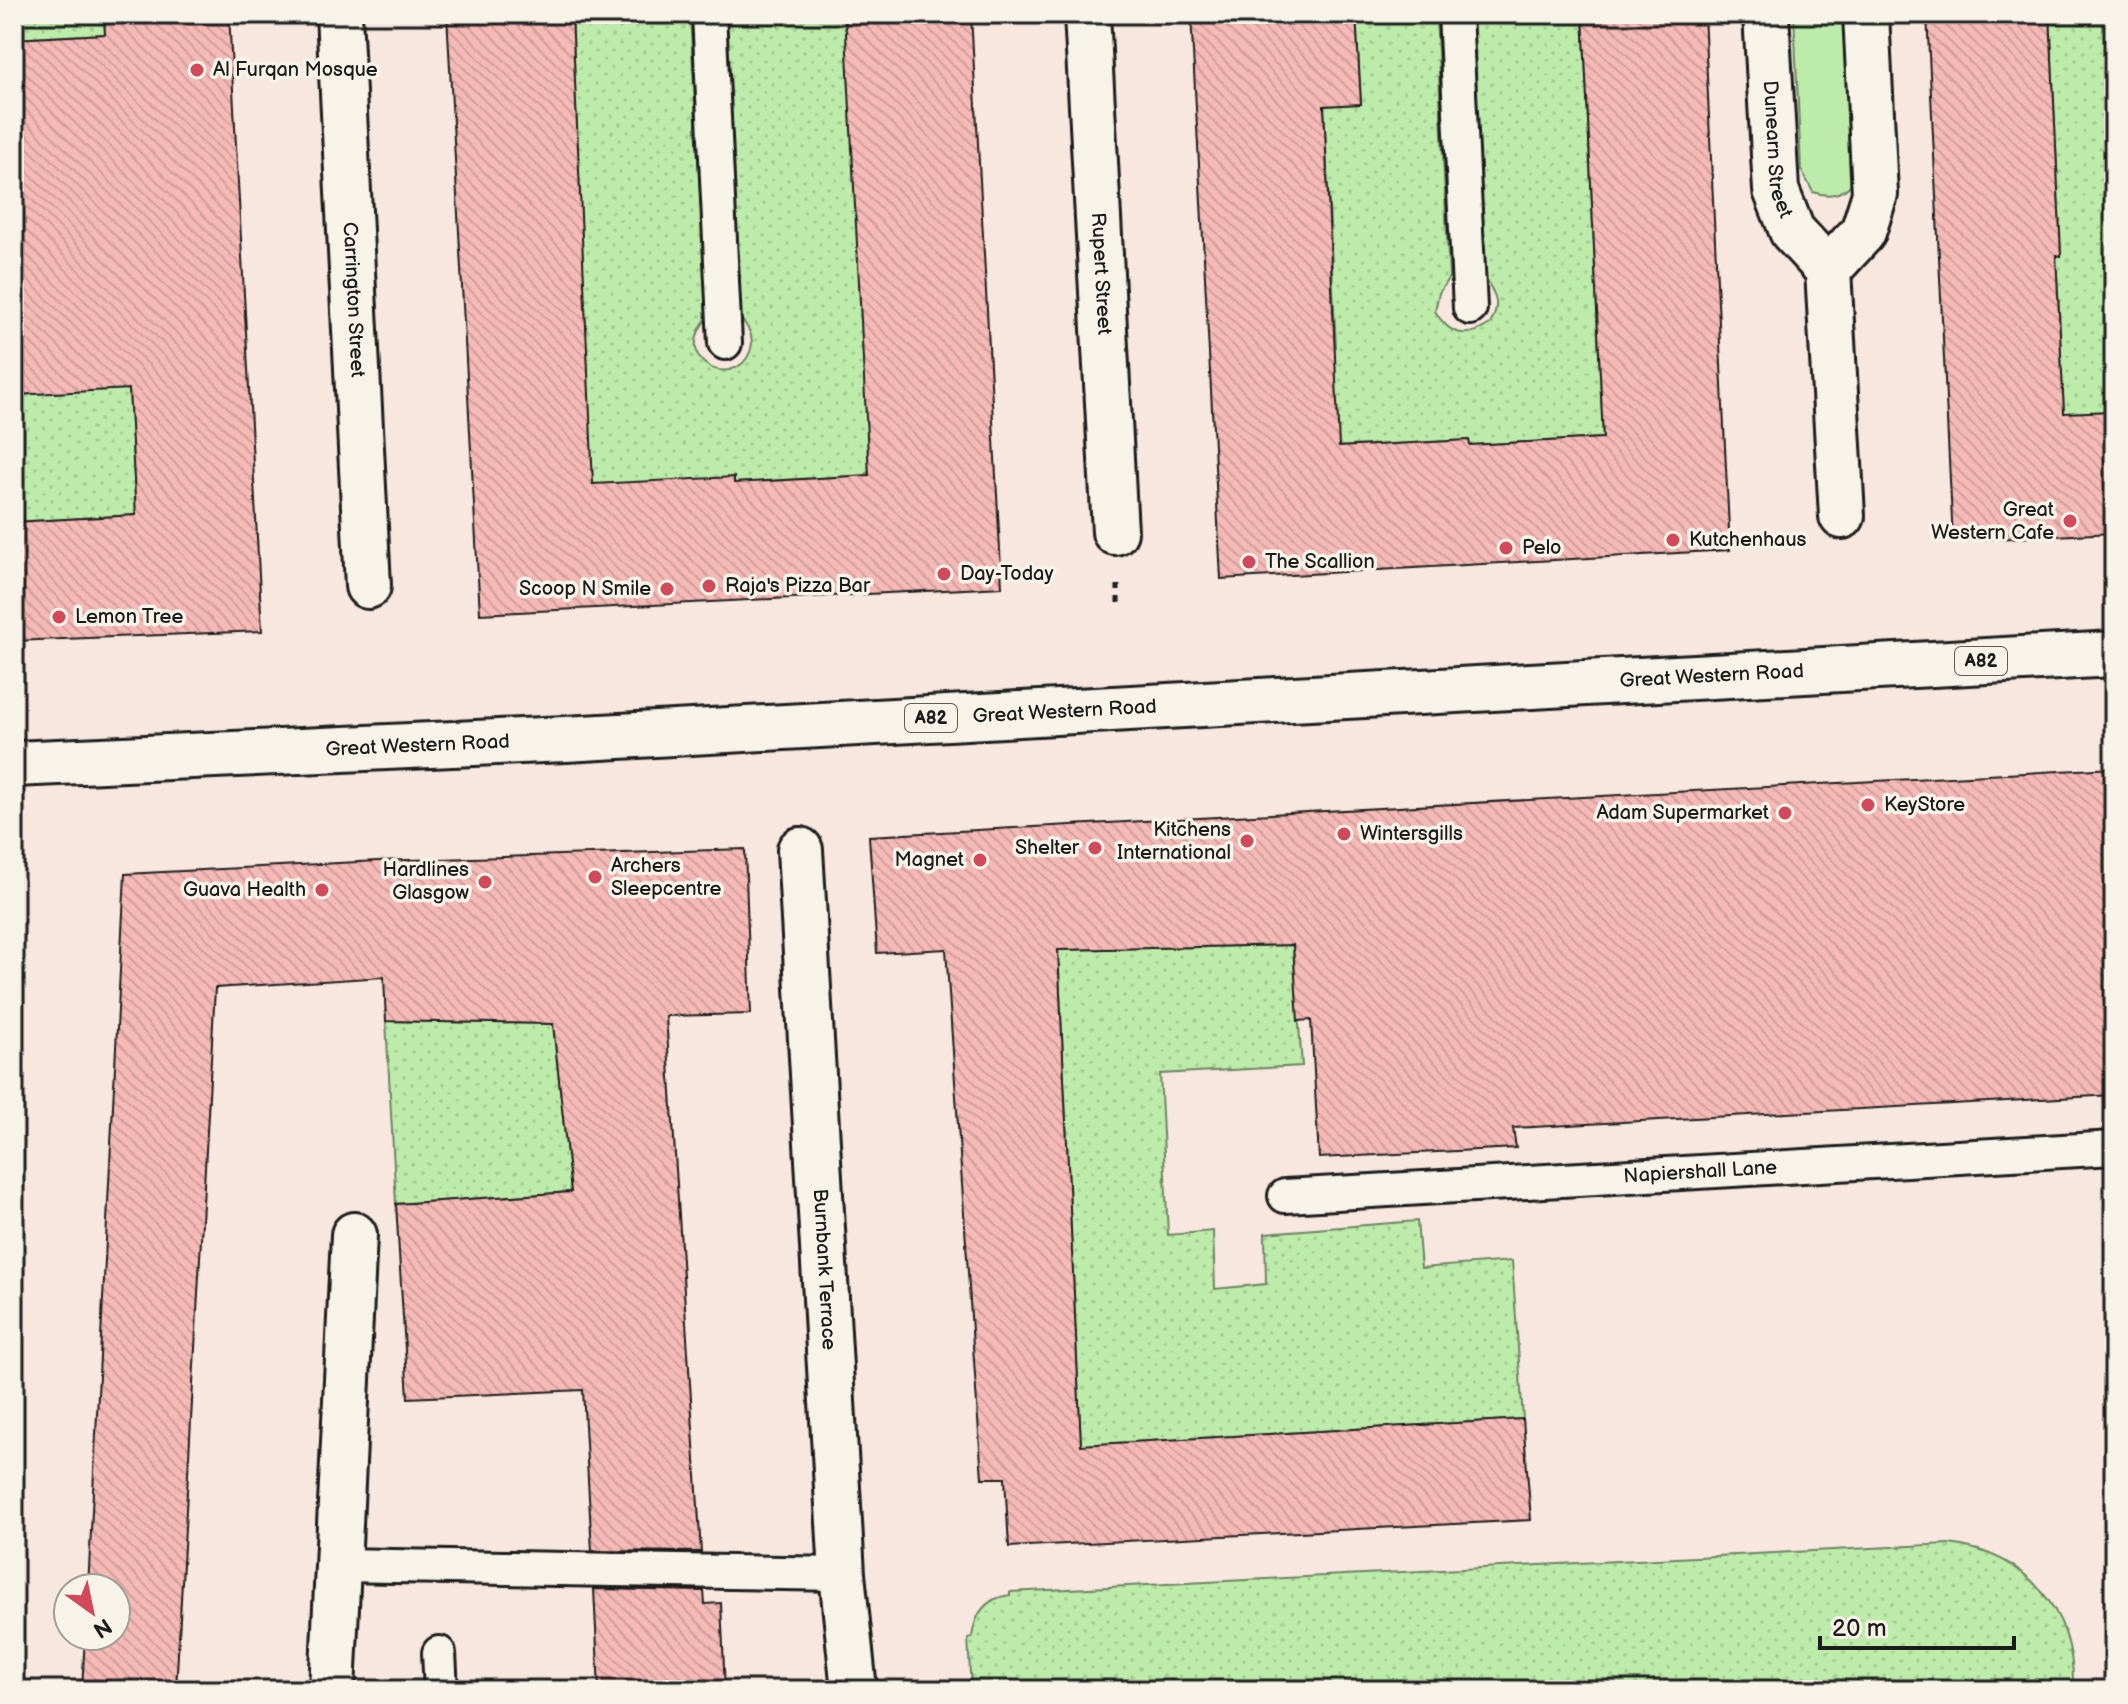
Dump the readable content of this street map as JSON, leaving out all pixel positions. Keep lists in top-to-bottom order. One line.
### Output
{"streets":{"street":["Dunearn Street","Rupert Street","Carrington Street","A82","Great Western Road","Burnbank Terrace"],"lane":["Napiershall Lane"]},"places":["Al Furqan Mosque","Great Western Cafe","Kutchenhaus","Pelo","The Scallion","Day-Today","Raja's Pizza Bar","Scoop N Smile","Lemon Tree","KeyStore","Adam Supermarket","Wintersgills","Kitchens International","Shelter","Magnet","Archers Sleepcentre","Hardlines Glasgow","Guava Health"],"scale_bar":"20 m","north":"bottom right"}
